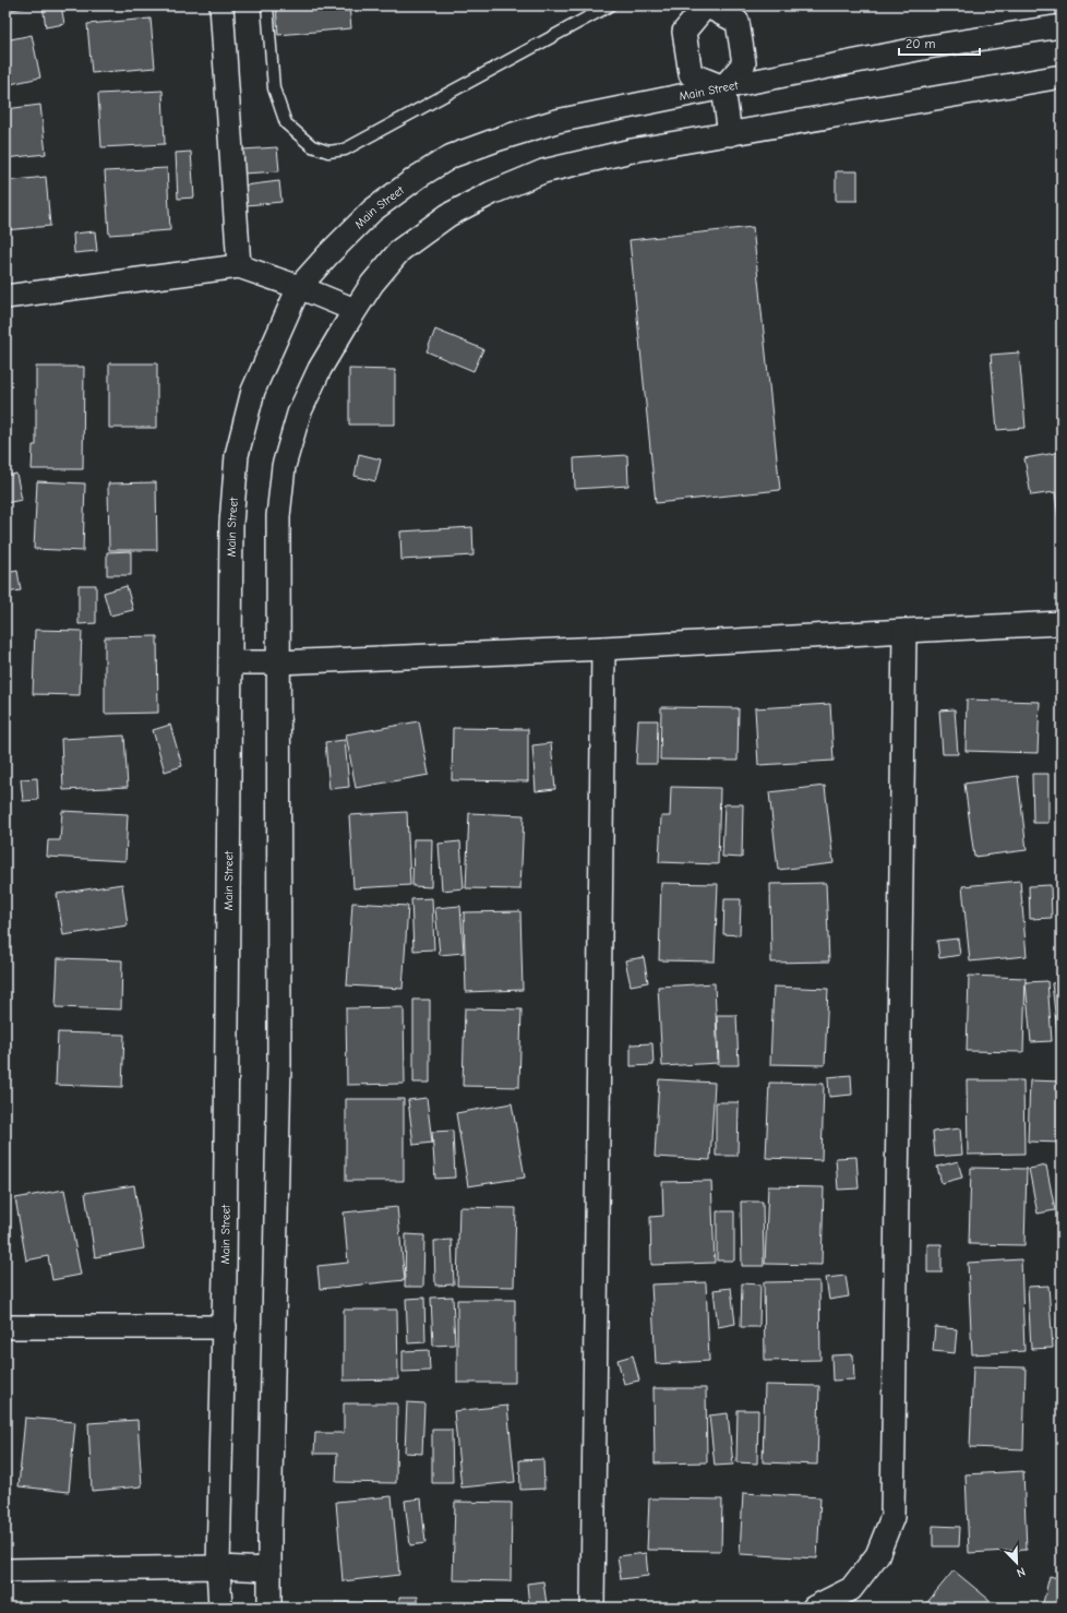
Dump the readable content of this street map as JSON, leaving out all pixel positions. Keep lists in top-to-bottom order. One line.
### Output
{"streets":{"street":["Main Street"]},"scale_bar":"20 m","north":"bottom right"}
